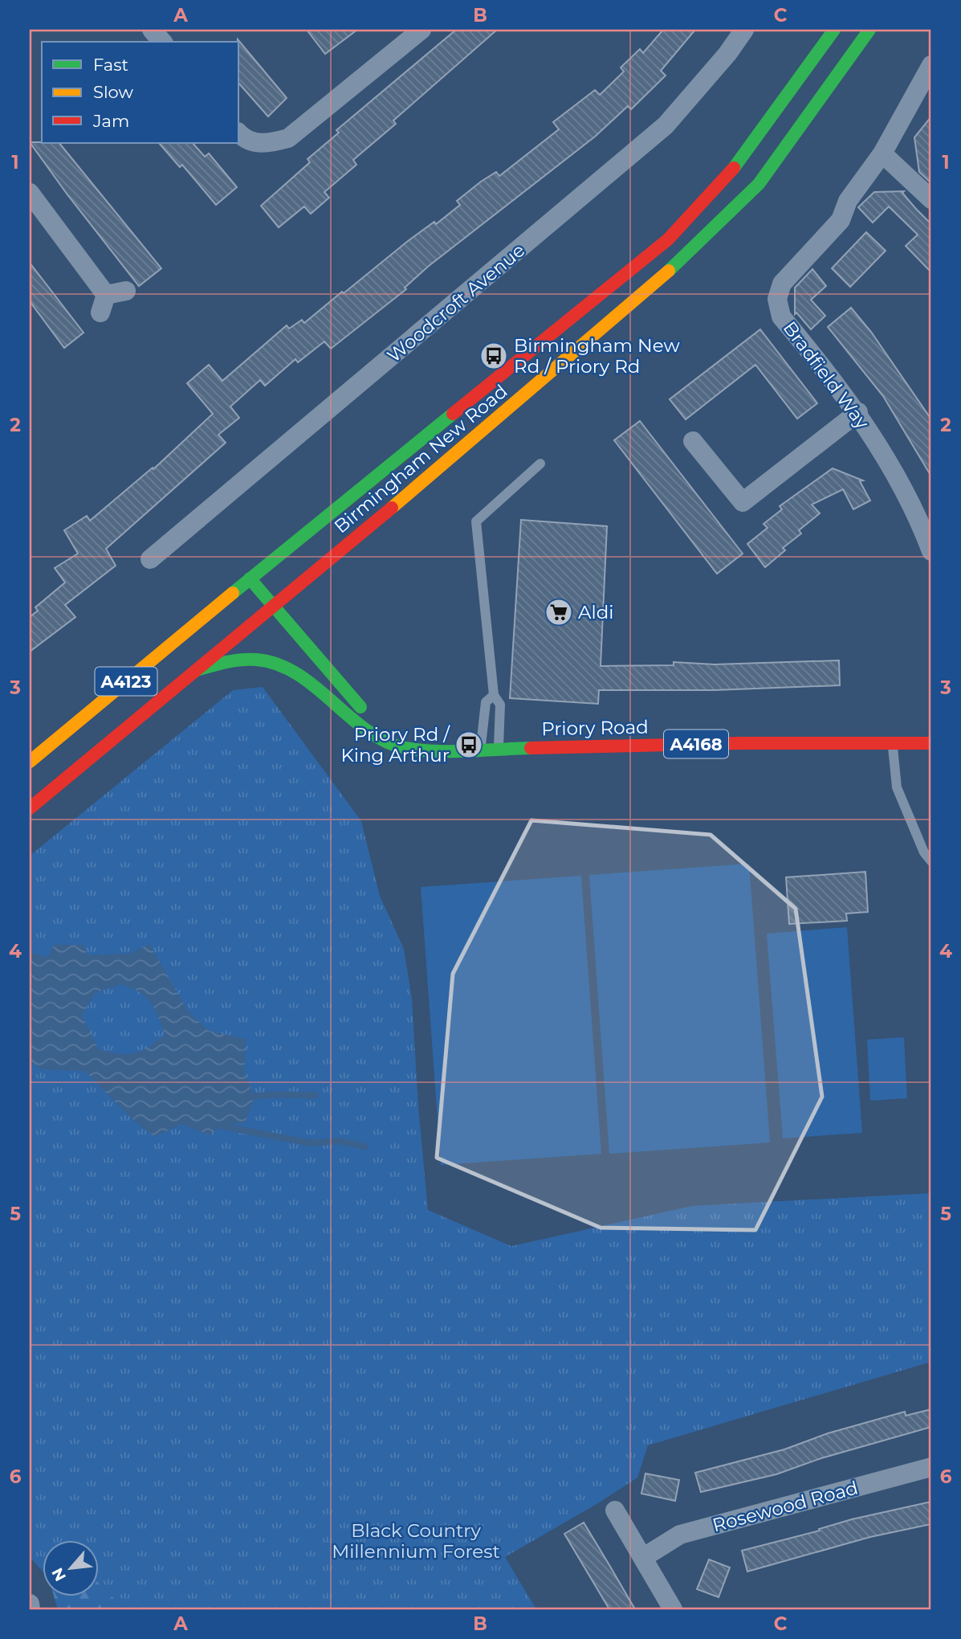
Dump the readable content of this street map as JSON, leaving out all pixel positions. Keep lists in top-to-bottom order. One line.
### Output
{"streets":{"main road":["Birmingham New Road","A4123","Priory Road","A4168"],"street":["Woodcroft Avenue","Bradfield Way","Rosewood Road"]},"crossings":[["Birmingham New Road","Priory Road"]],"parks":["Black Country Millennium Forest"],"places":{"bus stop":["Birmingham New Rd / Priory Rd","Priory Rd / King Arthur"],"supermarket":["Aldi"]},"legend":["Fast","Slow","Jam"],"north":"bottom left","grid":{"columns":["A","B","C"],"rows":["1","2","3","4","5","6"]}}
